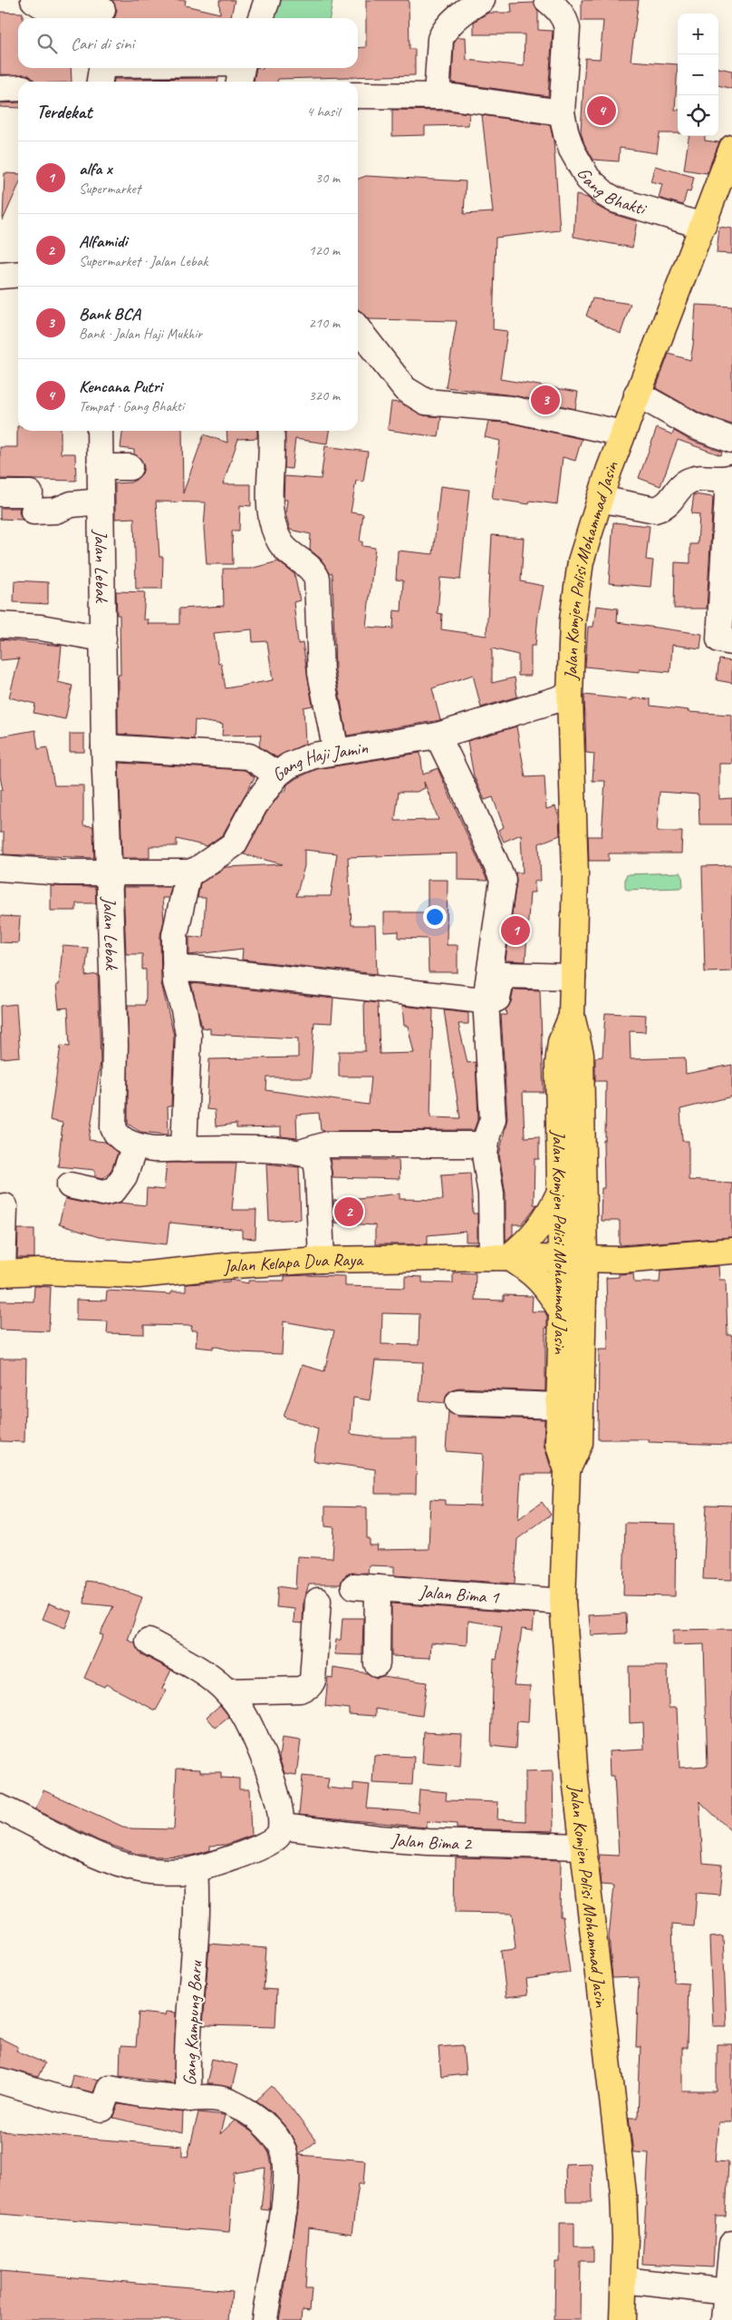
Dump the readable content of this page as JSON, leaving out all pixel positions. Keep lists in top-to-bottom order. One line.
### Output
{"streets":{"main road":["Jalan Komjen Polisi Mohammad Jasin","Jalan Kelapa Dua Raya"],"street":["Gang Bhakti","Jalan Lebak","Gang Haji Jamin","Jalan Bima 1","Jalan Bima 2","Gang Kampung Baru"]},"crossings":[["Gang Bhakti","Jalan Komjen Polisi Mohammad Jasin"],["Jalan Lebak","Gang Haji Jamin"],["Jalan Lebak","Jalan Kelapa Dua Raya"],["Jalan Komjen Polisi Mohammad Jasin","Gang Haji Jamin"],["Jalan Komjen Polisi Mohammad Jasin","Jalan Kelapa Dua Raya"],["Jalan Komjen Polisi Mohammad Jasin","Jalan Bima 1"],["Jalan Komjen Polisi Mohammad Jasin","Jalan Bima 2"]],"page":{"map_buttons":["+","−"],"search":"Cari di sini","heading":["Terdekat","4 hasil"],"pins":["4","3","1","2"],"list":[{"mark":"1","name":"alfa x","note":"Supermarket","value":"30 m"},{"mark":"2","name":"Alfamidi","note":"Supermarket · Jalan Lebak","value":"120 m"},{"mark":"3","name":"Bank BCA","note":"Bank · Jalan Haji Mukhir","value":"210 m"},{"mark":"4","name":"Kencana Putri","note":"Tempat · Gang Bhakti","value":"320 m"}]}}
